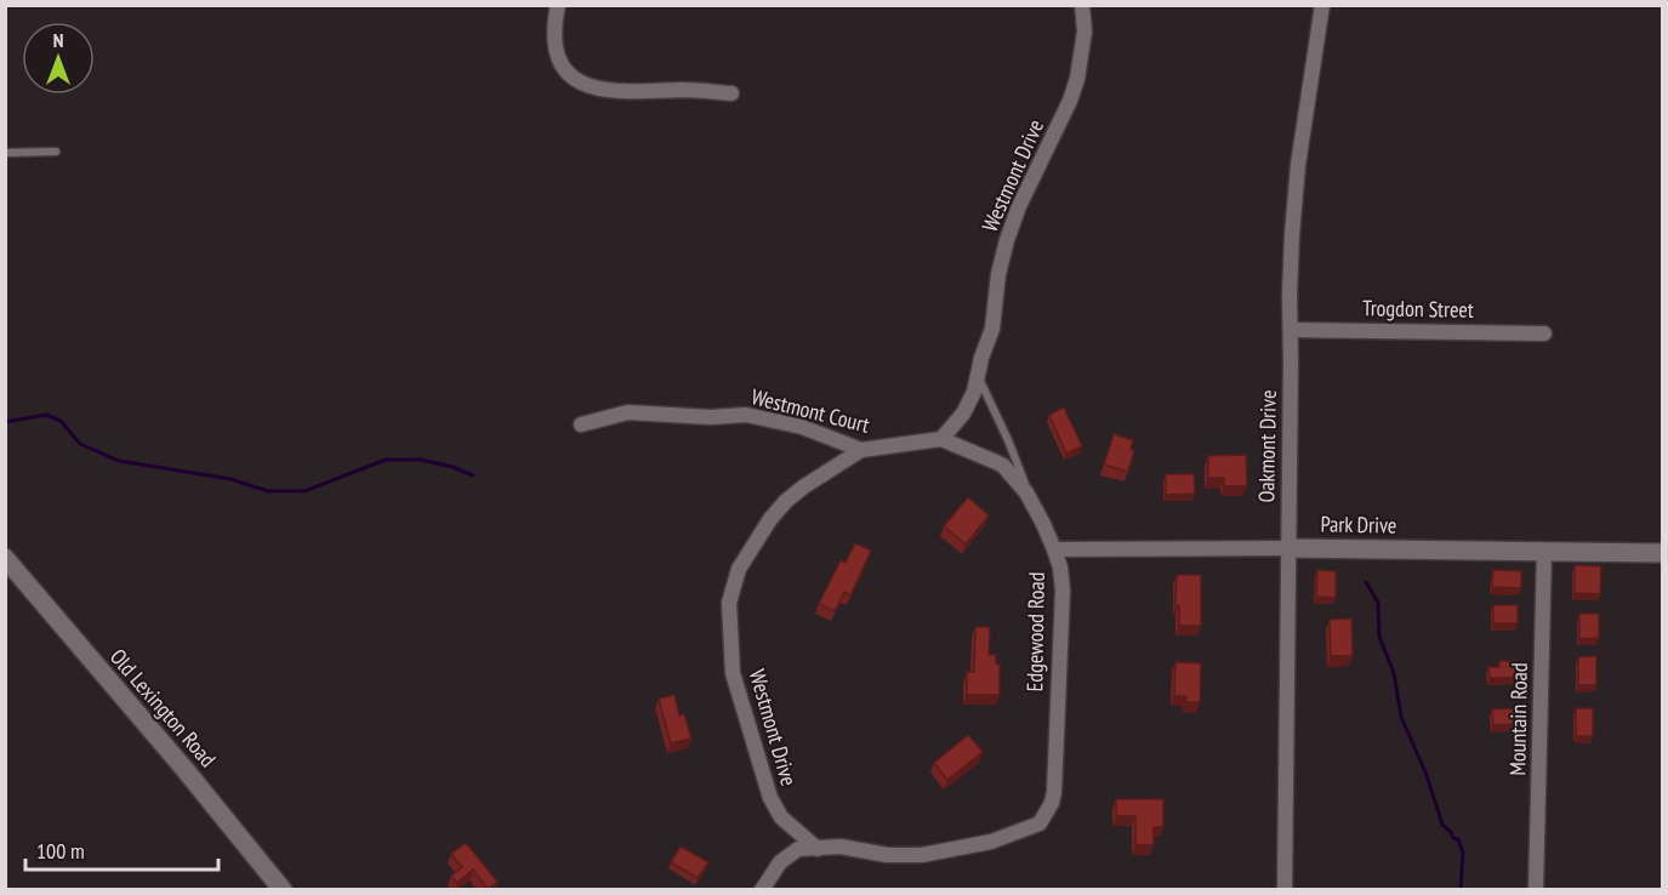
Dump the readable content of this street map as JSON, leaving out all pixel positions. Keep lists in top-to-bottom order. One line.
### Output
{"streets":{"main road":["Park Drive","Old Lexington Road"],"street":["Westmont Drive","Trogdon Street","Westmont Court","Oakmont Drive","Edgewood Road","Mountain Road"]},"crossings":[["Westmont Drive","Westmont Court"],["Westmont Drive","Edgewood Road"],["Trogdon Street","Oakmont Drive"],["Westmont Court","Edgewood Road"],["Oakmont Drive","Park Drive"],["Park Drive","Edgewood Road"],["Park Drive","Mountain Road"]],"scale_bar":"100 m","north":"top"}
